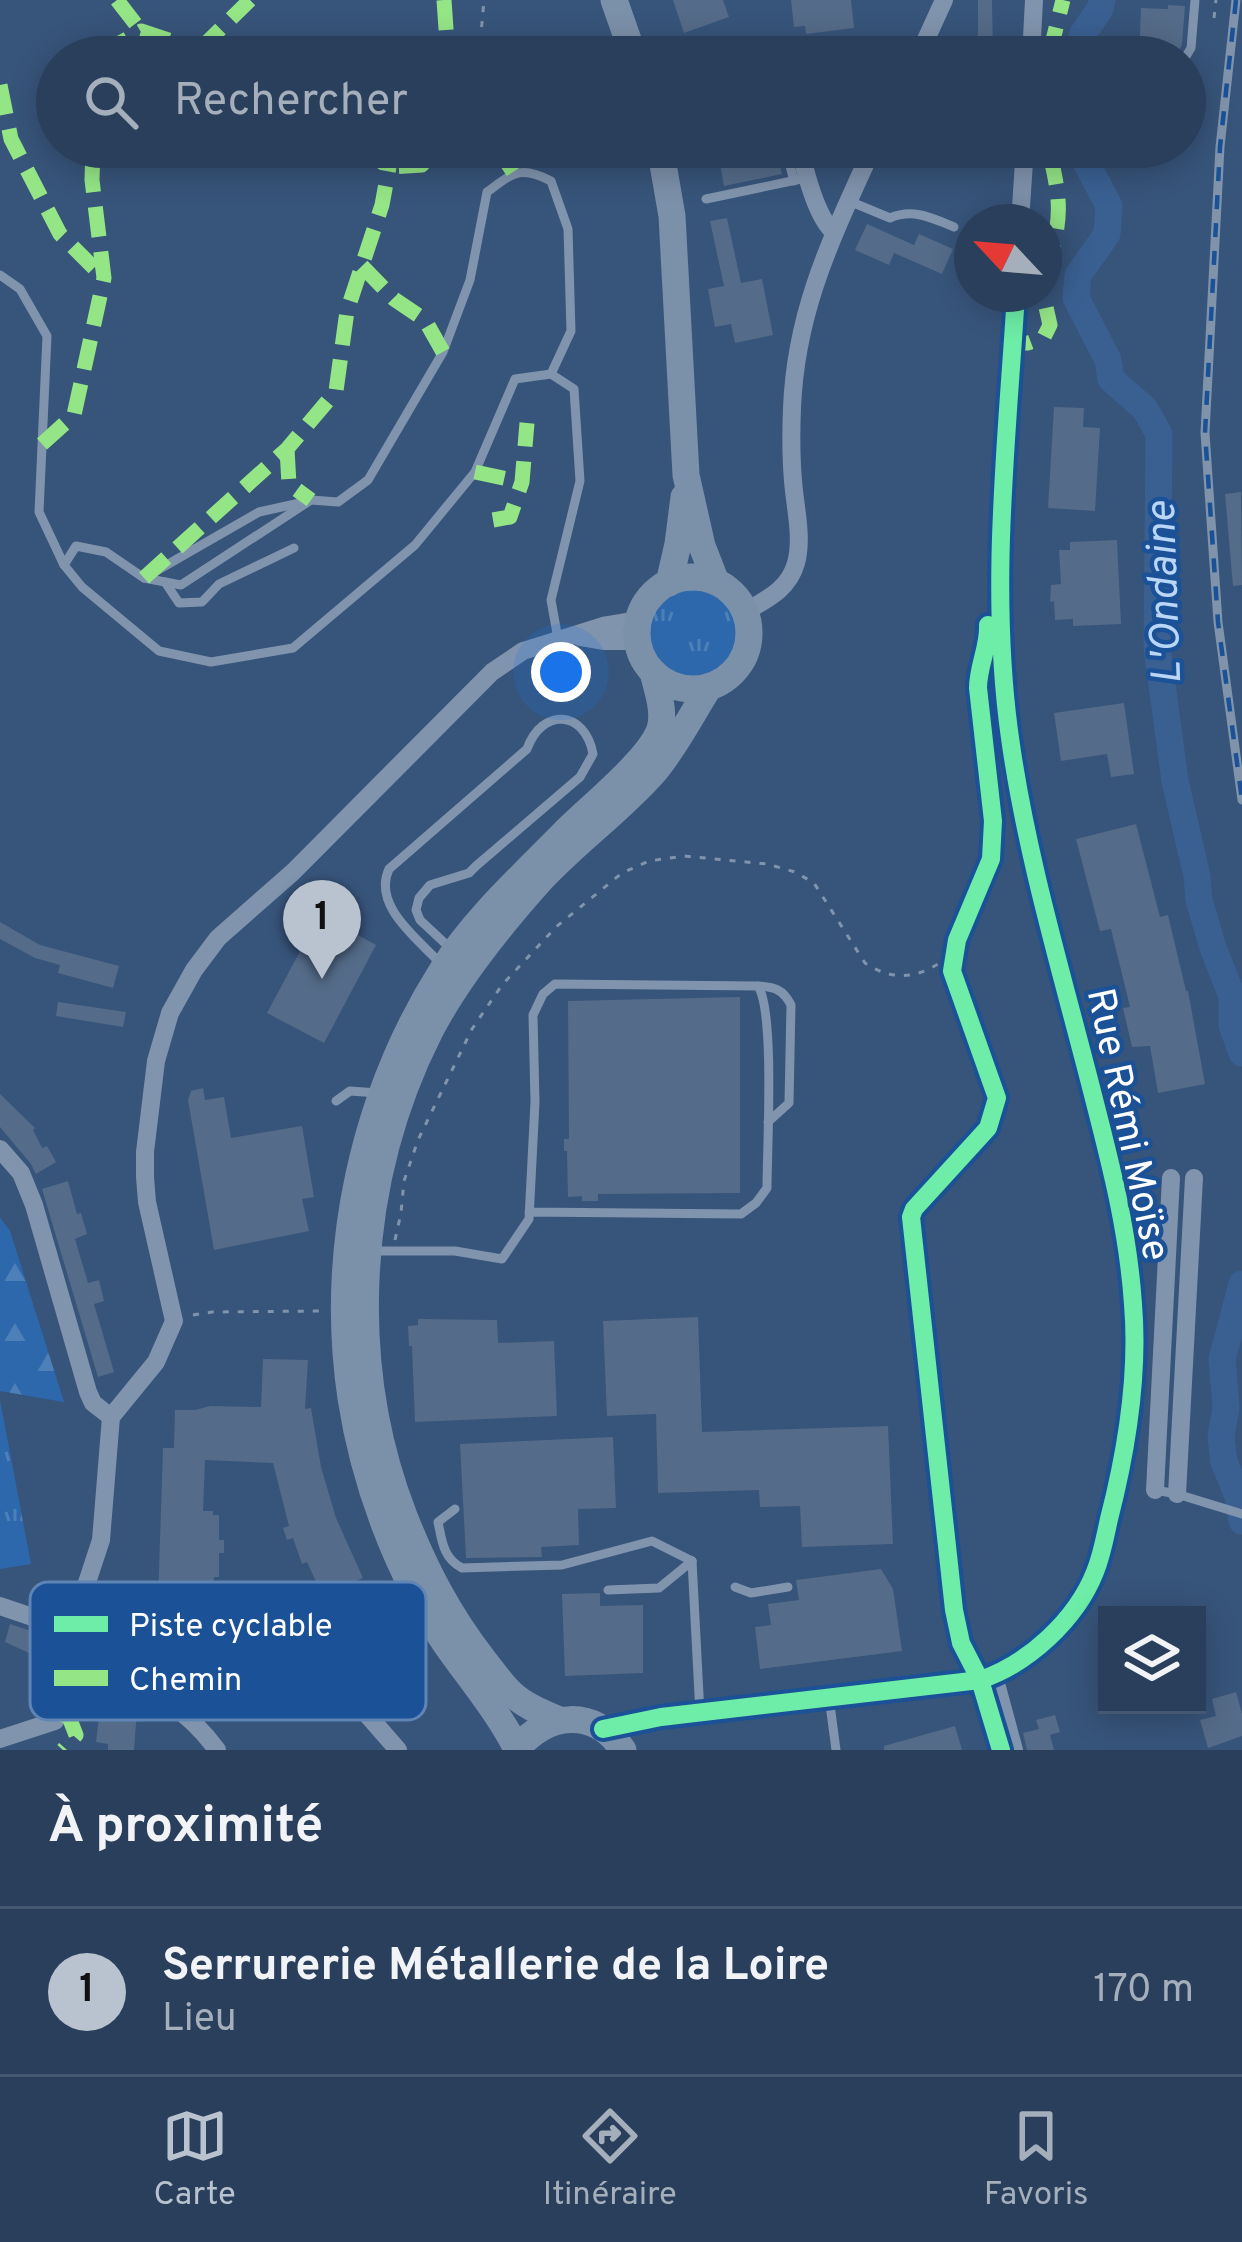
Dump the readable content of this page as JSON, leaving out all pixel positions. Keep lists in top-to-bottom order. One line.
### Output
{"streets":{"street":["Rue Rémi Moïse"]},"water":["L'Ondaine"],"legend":["Piste cyclable","Chemin"],"north":"top left","page":{"search":"Rechercher","pins":"1","heading":"À proximité","list":[{"mark":"1","name":"Serrurerie Métallerie de la Loire","note":"Lieu","value":"170 m"}],"nav":["Carte","Itinéraire","Favoris"]}}
